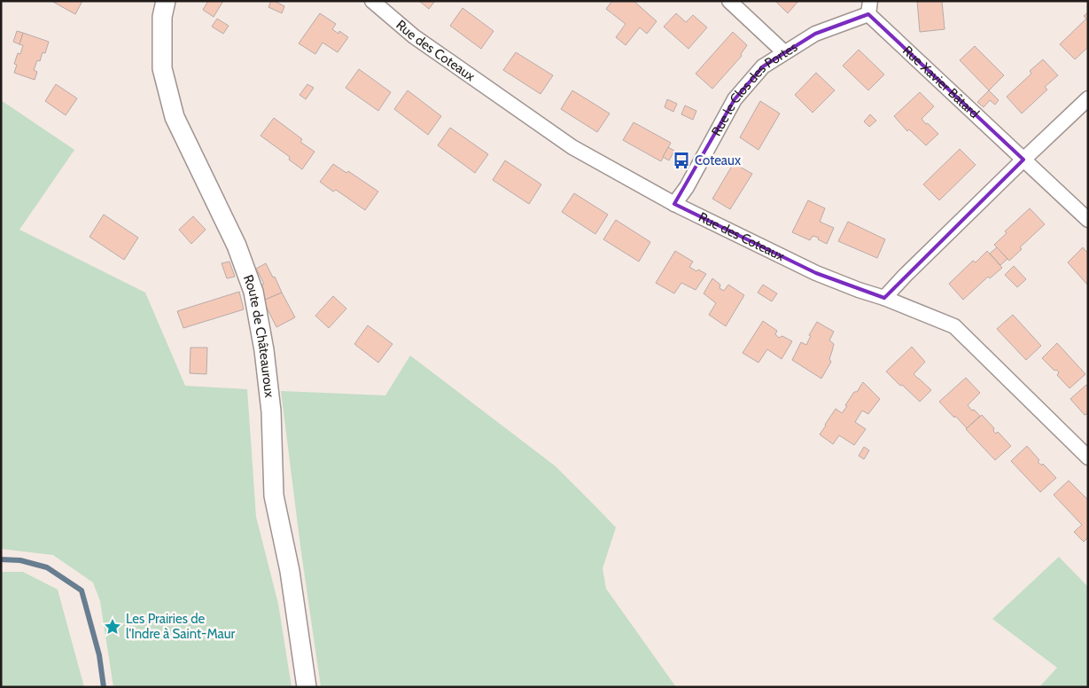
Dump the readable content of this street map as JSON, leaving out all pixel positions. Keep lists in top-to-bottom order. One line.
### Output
{"streets":{"street":["Rue des Coteaux","Rue Xavier Bâtard","Rue le Clos des Portes","Route de Châteauroux"]},"crossings":[["Rue des Coteaux","Rue le Clos des Portes"],["Rue Xavier Bâtard","Rue le Clos des Portes"]],"places":{"bus stop":["Coteaux"],"place":["Les Prairies de l'Indre à Saint-Maur"]}}
